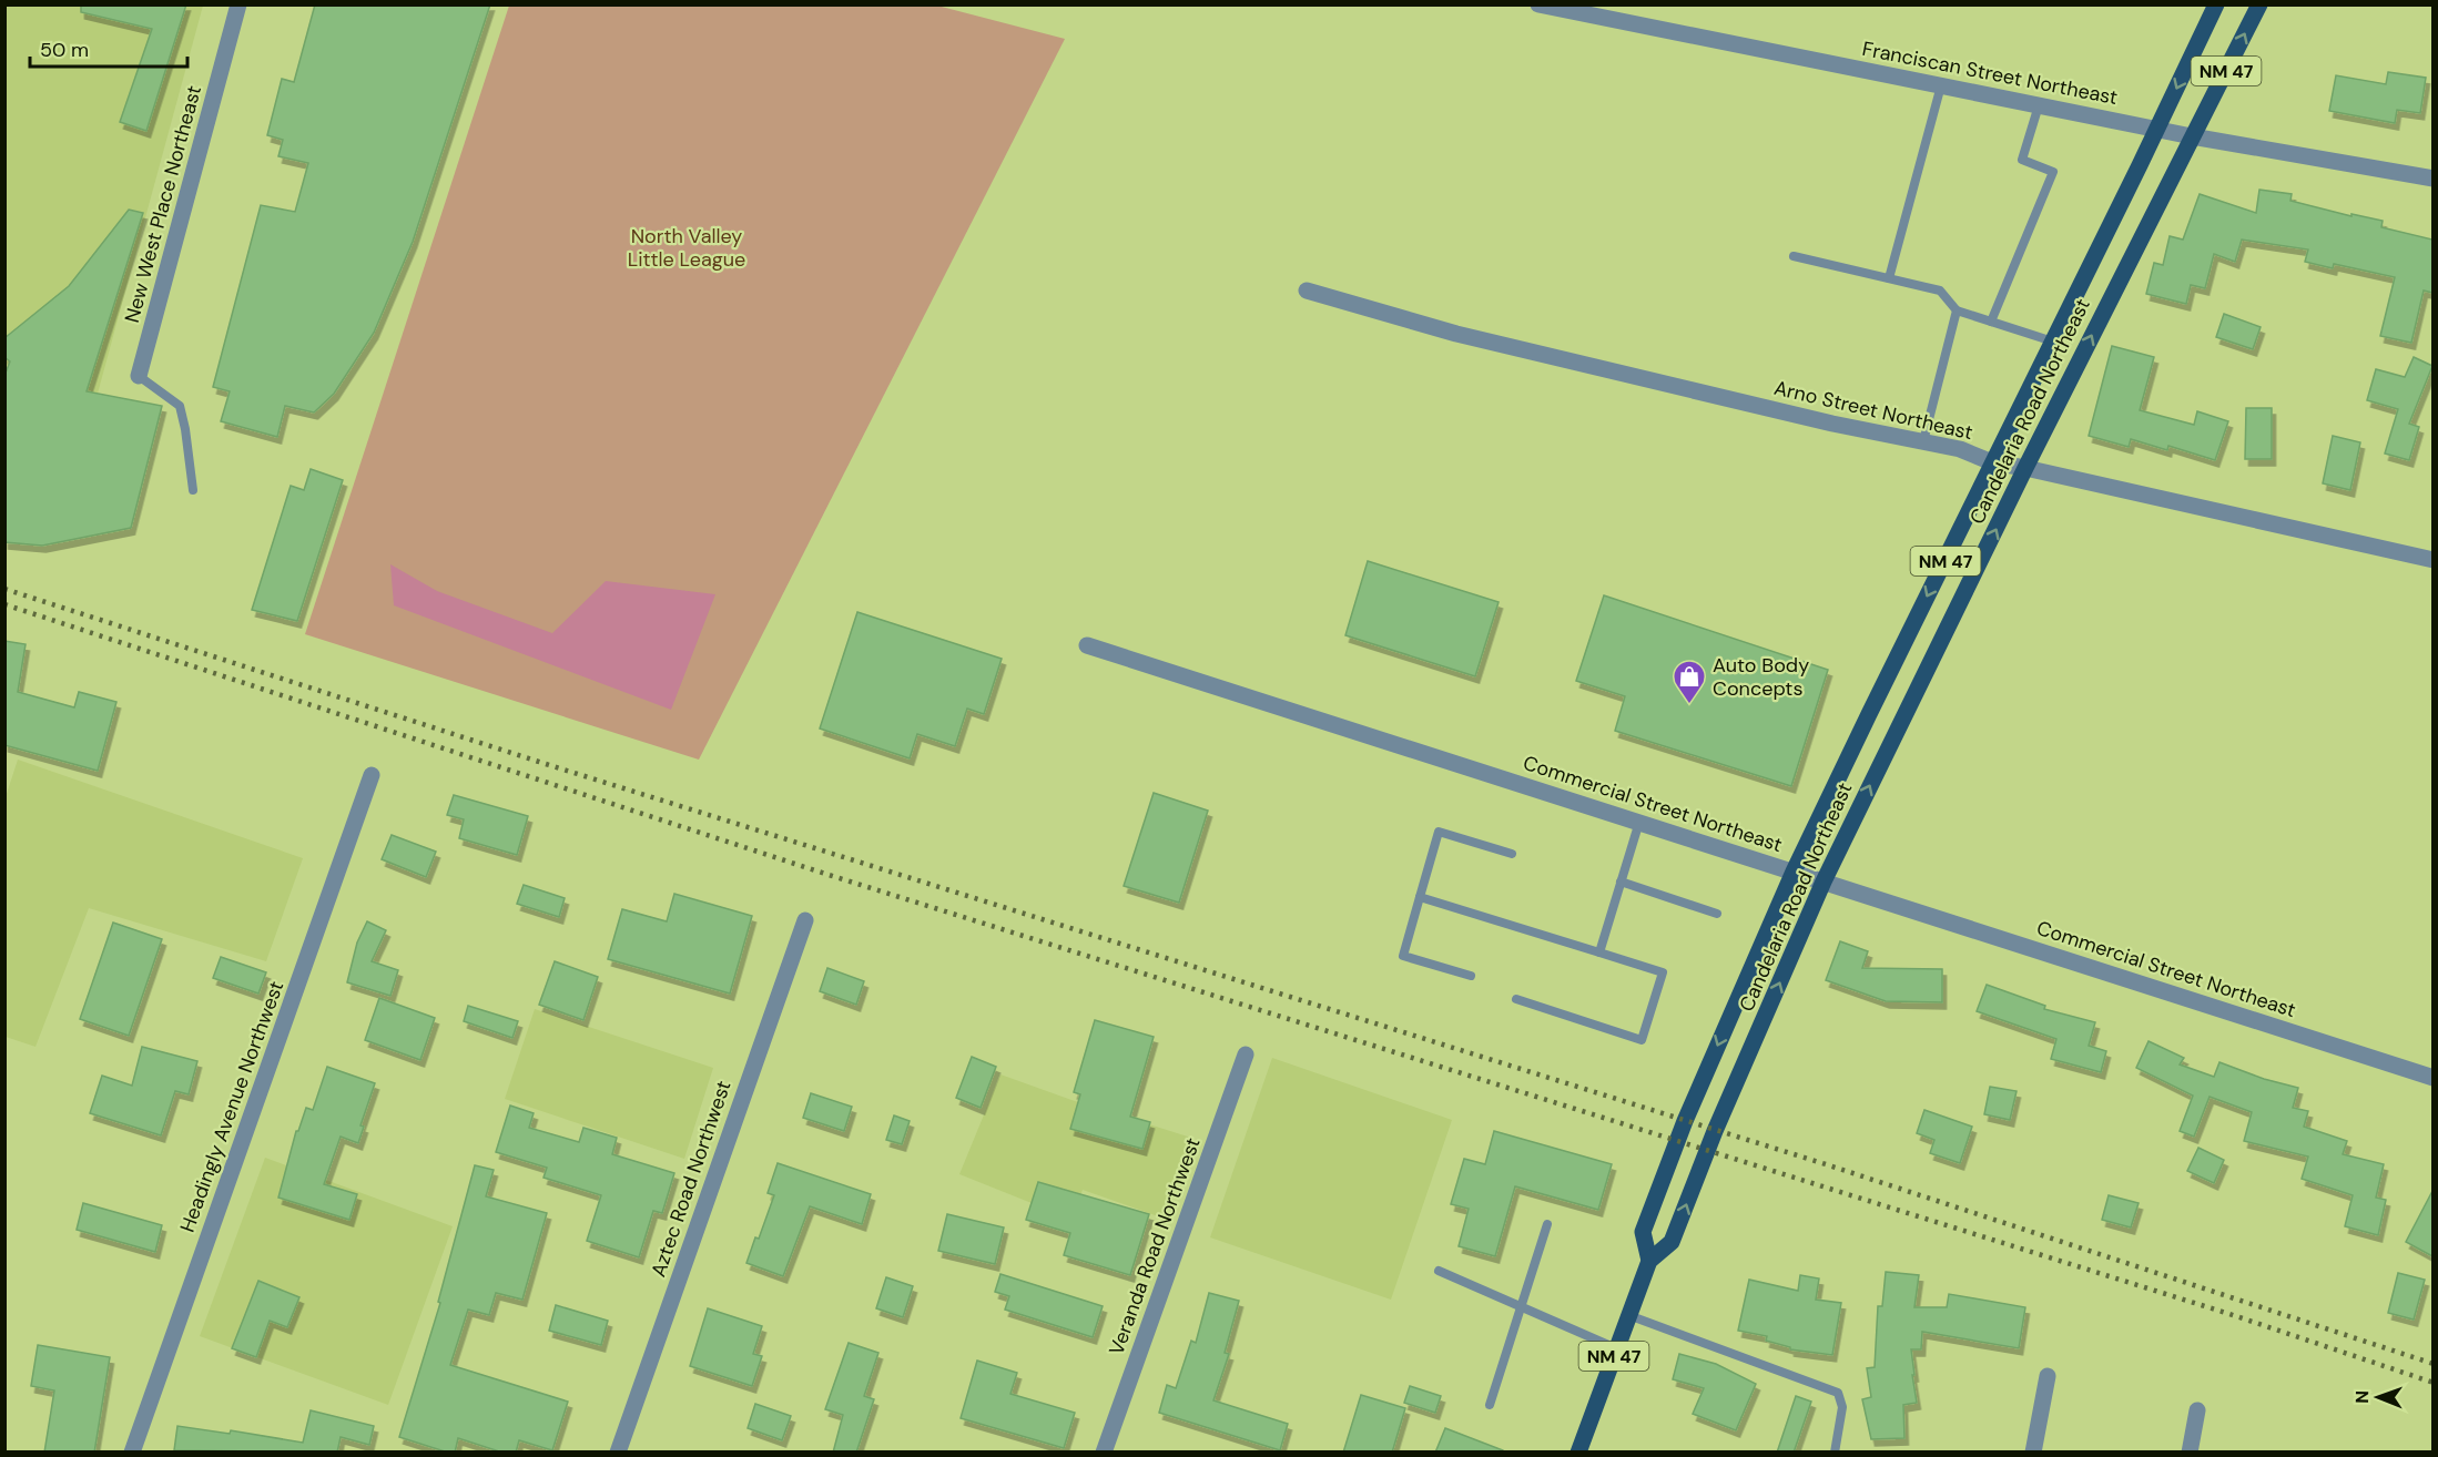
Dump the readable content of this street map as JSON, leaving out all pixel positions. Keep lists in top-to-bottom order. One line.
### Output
{"streets":{"main road":["NM 47","Candelaria Road Northeast"],"street":["Franciscan Street Northeast","New West Place Northeast","Arno Street Northeast","Commercial Street Northeast","Headingly Avenue Northwest","Aztec Road Northwest","Veranda Road Northwest"]},"crossings":[["NM 47","Candelaria Road Northeast"],["Franciscan Street Northeast","Candelaria Road Northeast"],["Arno Street Northeast","Candelaria Road Northeast"],["Candelaria Road Northeast","Commercial Street Northeast"]],"parks":["North Valley Little League"],"places":{"shop":["Auto Body Concepts"]},"scale_bar":"50 m","north":"left"}
